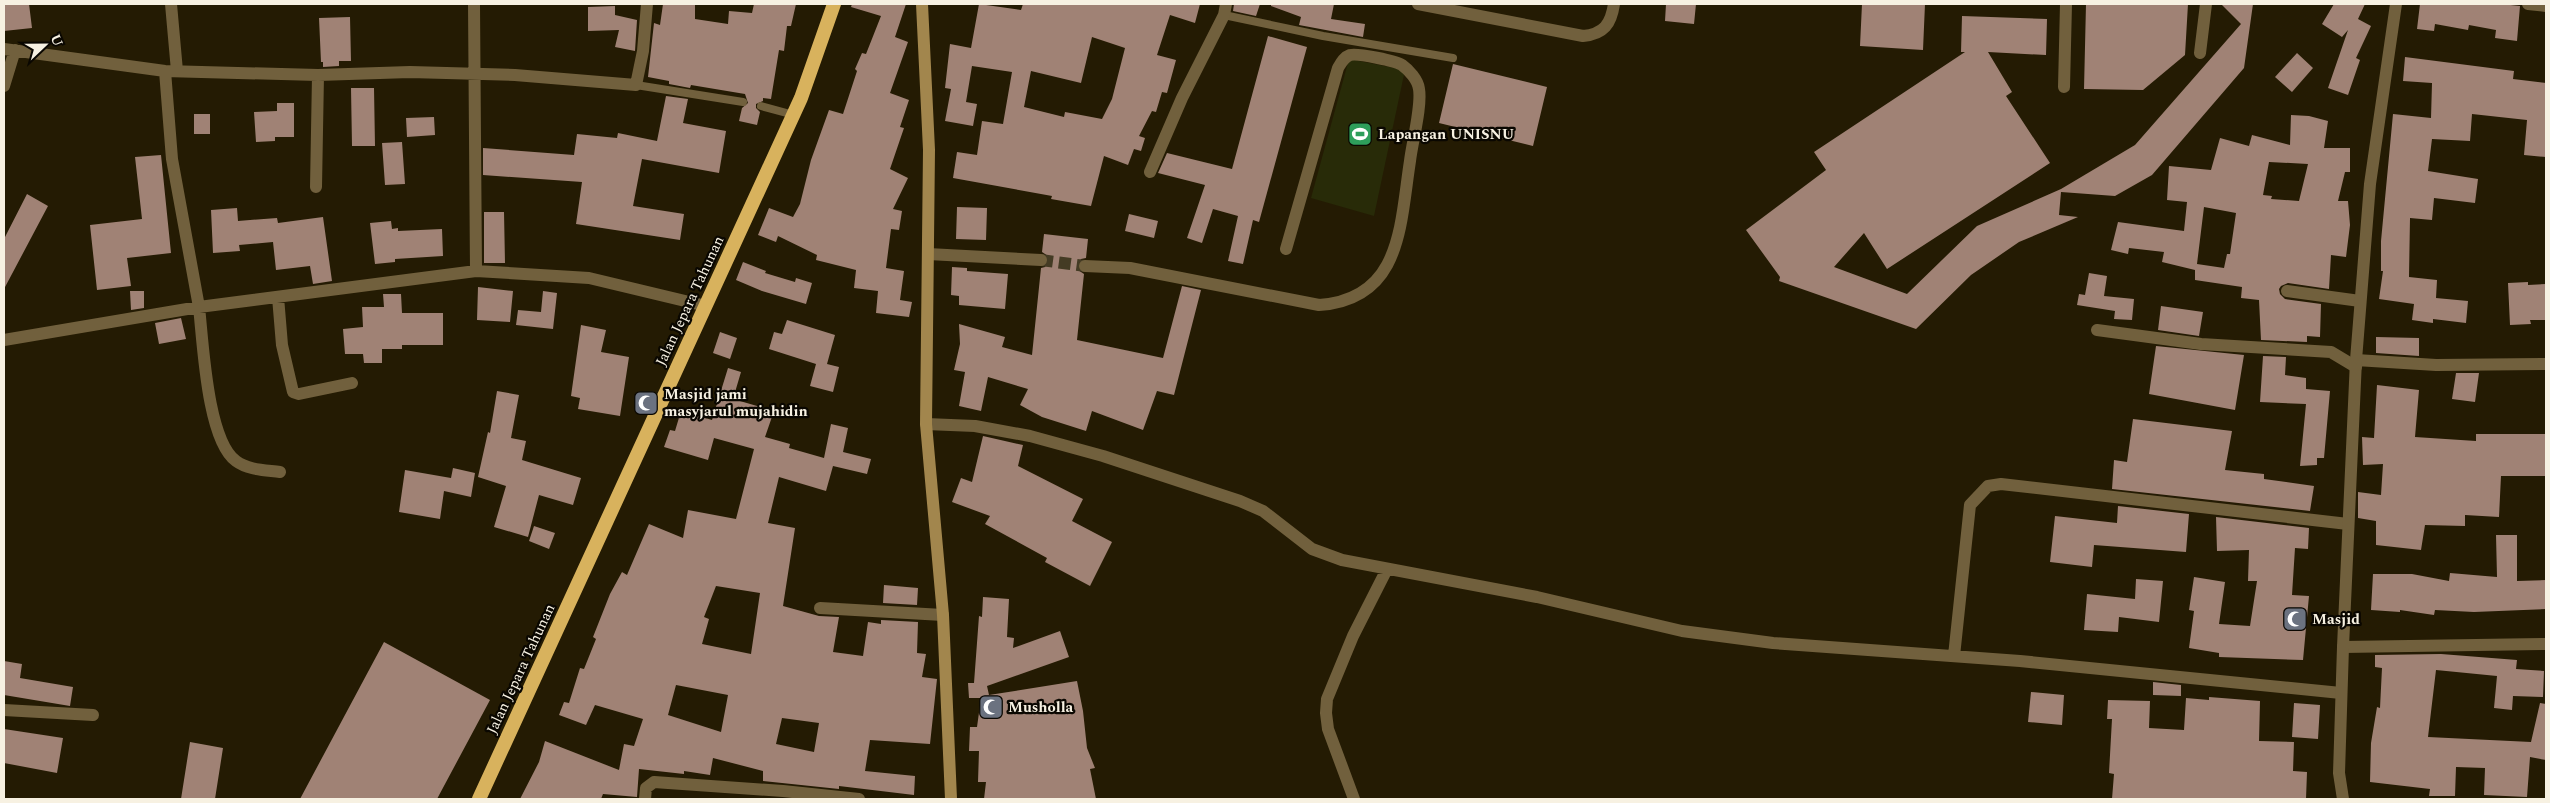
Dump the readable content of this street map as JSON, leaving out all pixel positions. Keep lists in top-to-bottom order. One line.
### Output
{"streets":{"highway":["Jalan Jepara Tahunan"]},"places":{"sports":["Lapangan UNISNU"],"mosque":["Masjid jami masyjarul mujahidin","Masjid","Musholla"]},"north":"right"}
